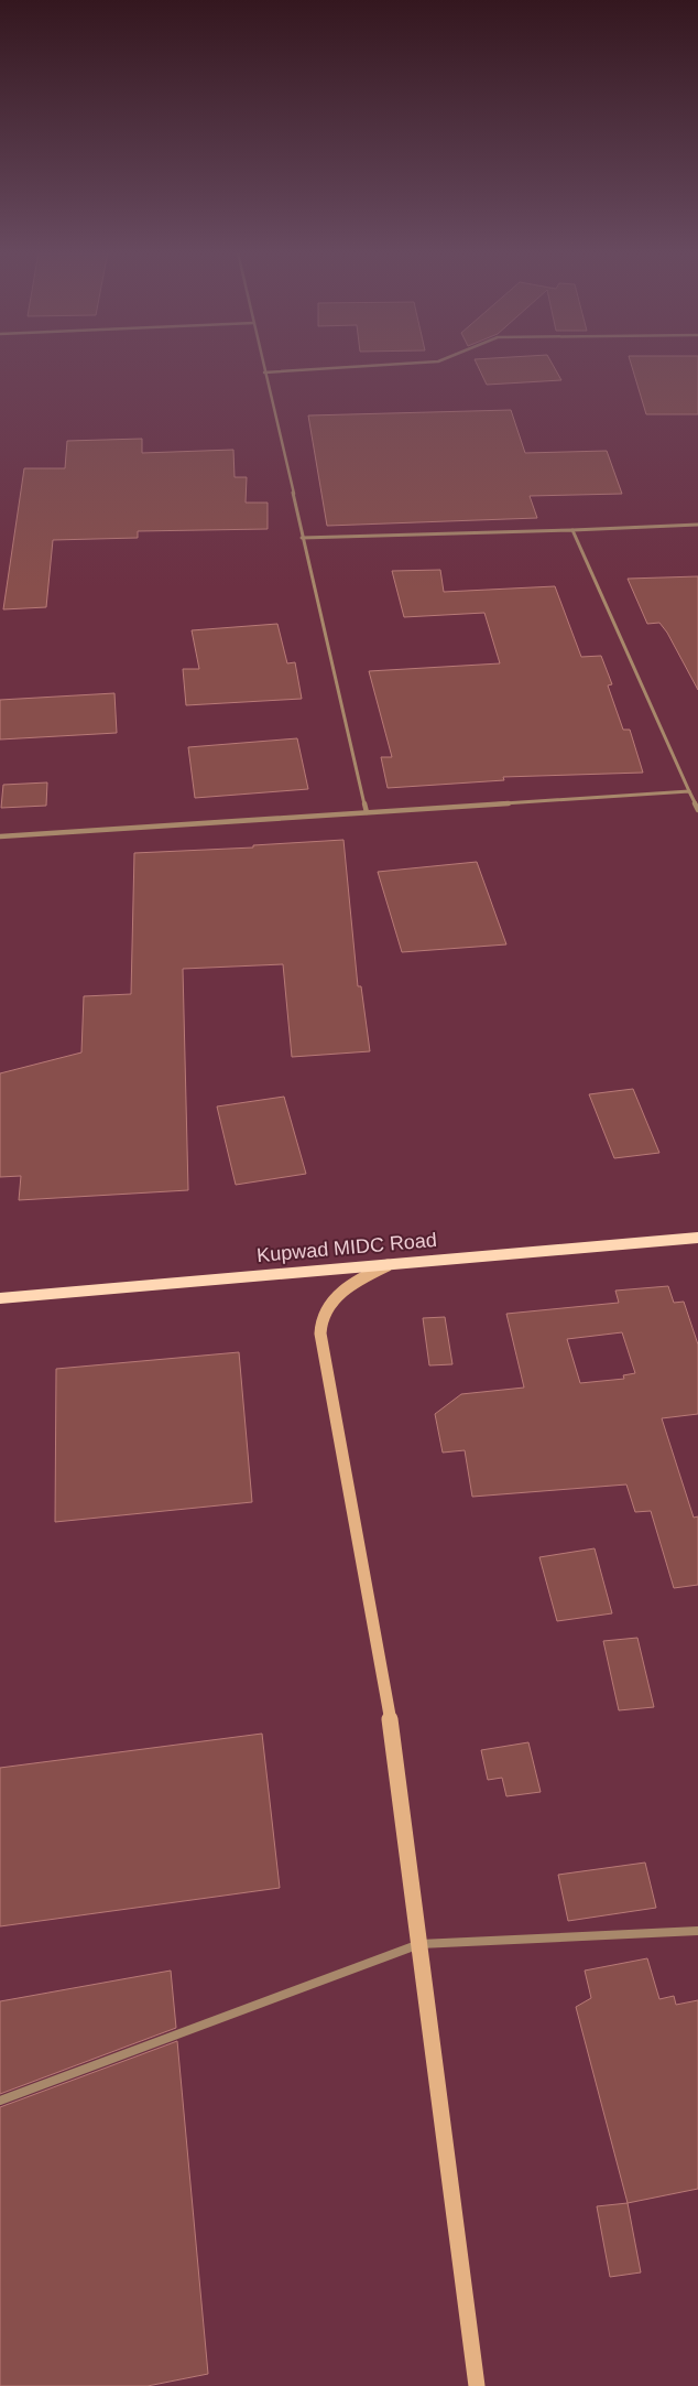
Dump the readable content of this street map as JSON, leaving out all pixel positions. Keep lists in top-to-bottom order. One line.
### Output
{"streets":{"main road":["Kupwad MIDC Road"]}}
